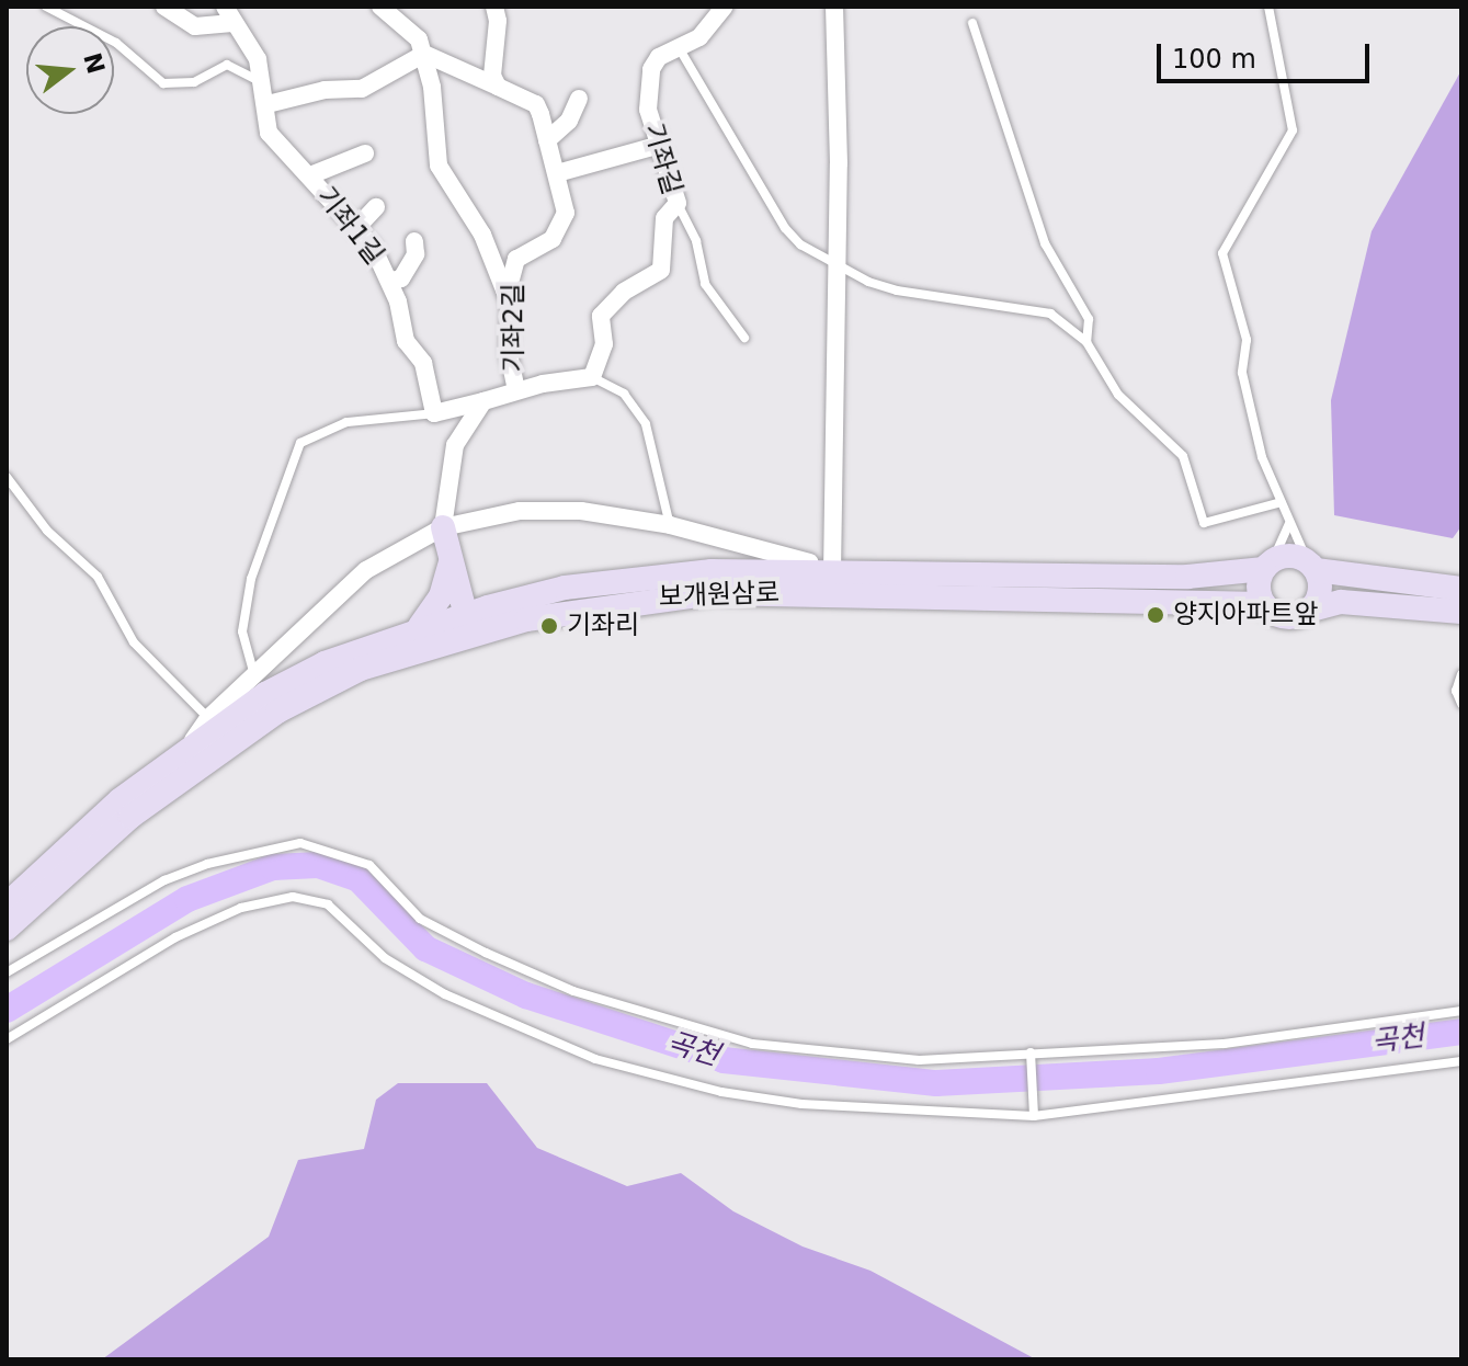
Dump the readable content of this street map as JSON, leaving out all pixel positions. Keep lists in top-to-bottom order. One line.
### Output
{"streets":{"main road":["보개원삼로"],"street":["기좌길","기좌1길","기좌2길"]},"water":["곡천"],"places":["양지아파트앞","기좌리"],"scale_bar":"100 m","north":"right"}
